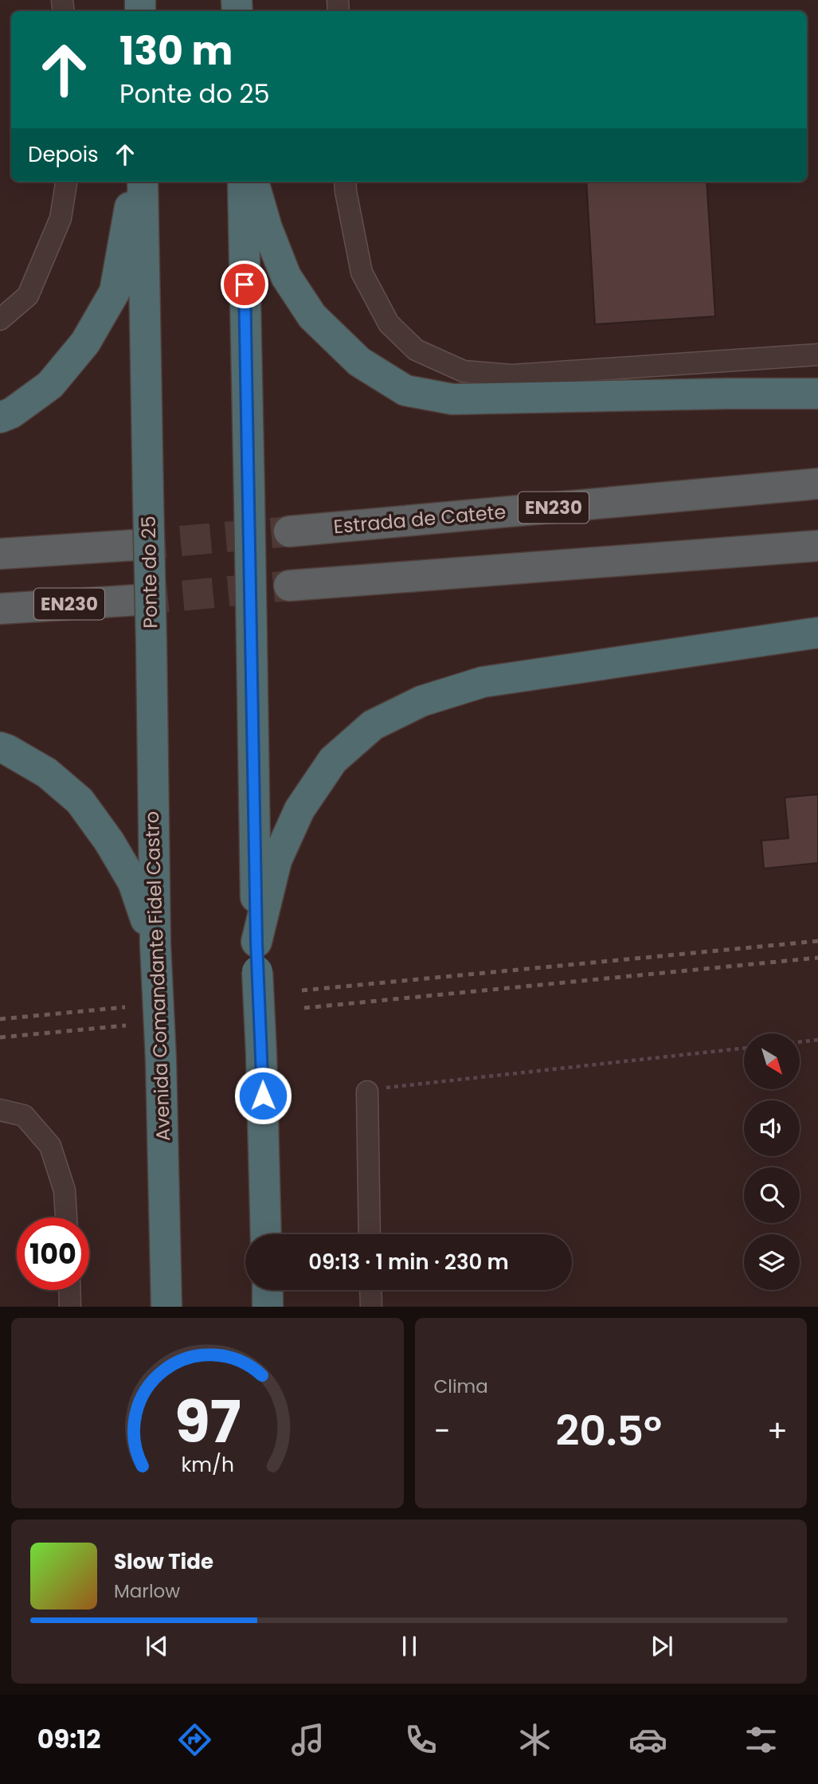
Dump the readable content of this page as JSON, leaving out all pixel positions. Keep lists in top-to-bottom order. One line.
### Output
{"streets":{"highway":["EN230","Estrada de Catete","Ponte do 25","Avenida Comandante Fidel Castro"]},"crossings":[["Ponte do 25","Avenida Comandante Fidel Castro"]],"north":"bottom right","page":{"turn":["130 m","Ponte do 25"],"then":"Depois","limit":"100","trip":"09:13 · 1 min · 230 m","tile":"Clima","heat":["−","20.5°","+"],"song":["Slow Tide","Marlow"],"tabs":"09:12","gauge":["97","km/h"]}}
